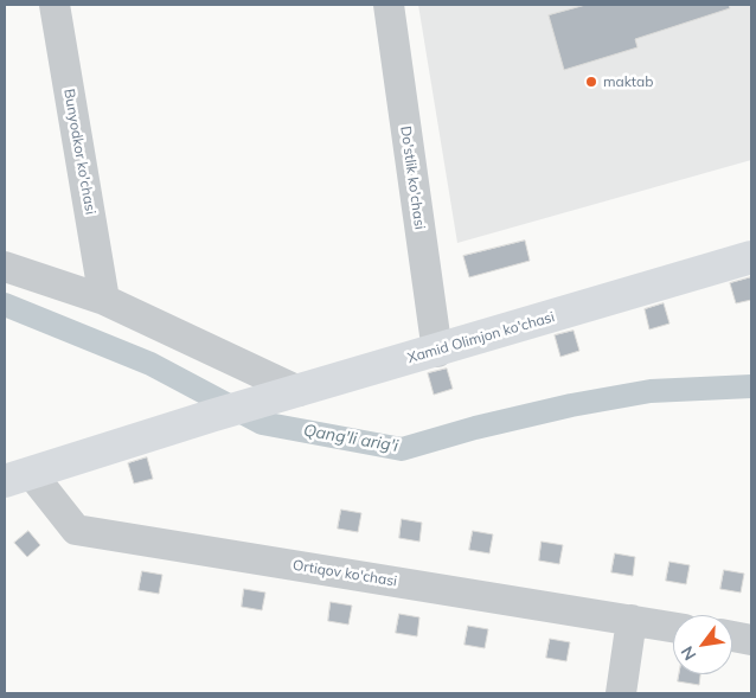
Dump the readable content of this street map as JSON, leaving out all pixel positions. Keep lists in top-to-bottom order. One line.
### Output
{"streets":{"main road":["Xamid Olimjon ko'chasi"],"street":["Bunyodkor ko'chasi","Do'stlik ko'chasi","Ortiqov ko'chasi"]},"crossings":[["Do'stlik ko'chasi","Xamid Olimjon ko'chasi"],["Xamid Olimjon ko'chasi","Ortiqov ko'chasi"]],"water":["Qang'li arig'i"],"places":["maktab"],"north":"bottom left"}
